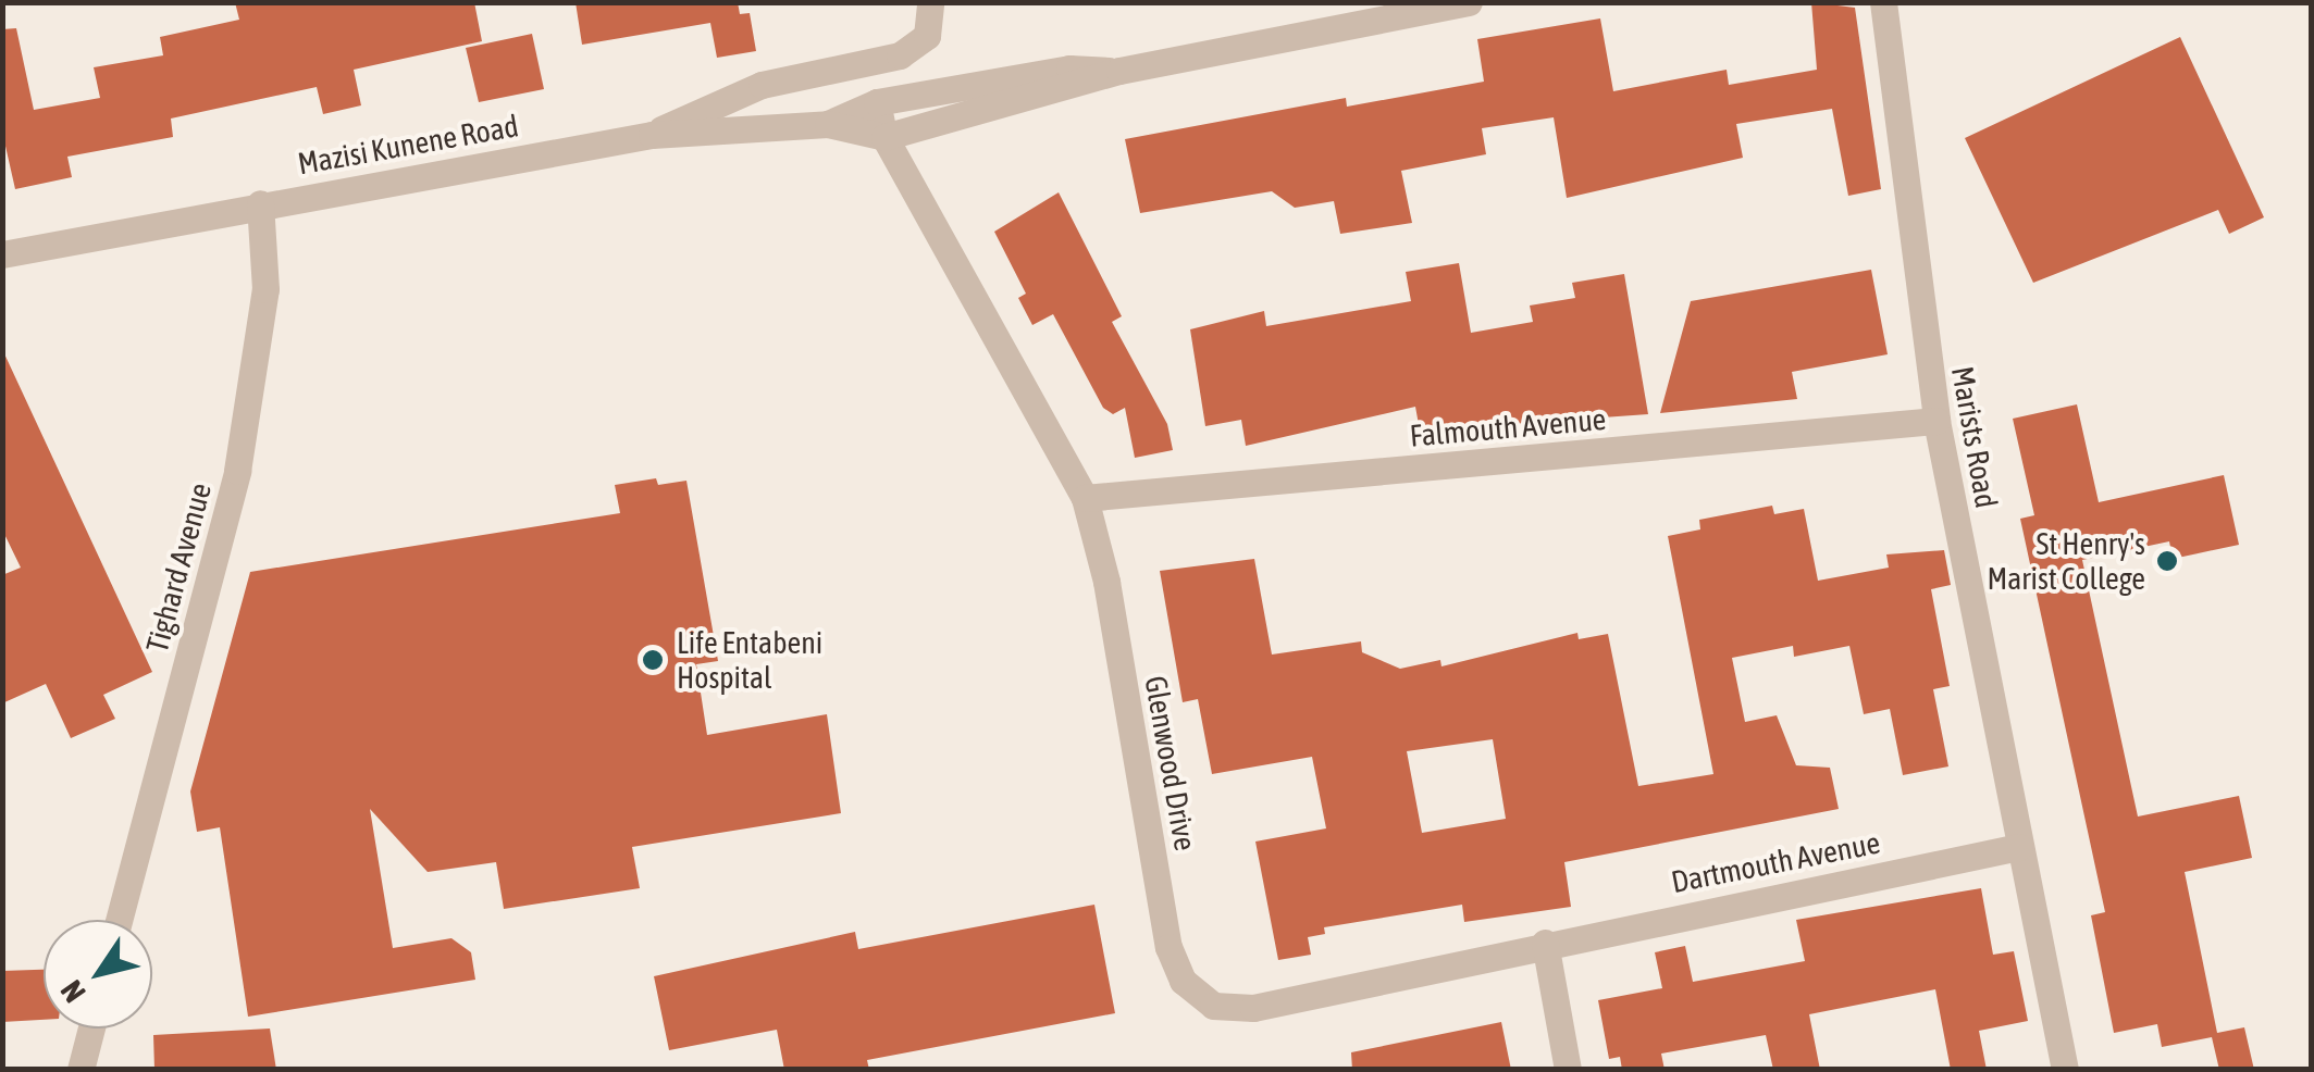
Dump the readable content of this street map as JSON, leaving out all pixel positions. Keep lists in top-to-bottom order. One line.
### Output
{"streets":{"street":["Mazisi Kunene Road","Falmouth Avenue","Marists Road","Tighard Avenue","Glenwood Drive","Dartmouth Avenue"]},"crossings":[["Mazisi Kunene Road","Tighard Avenue"],["Mazisi Kunene Road","Glenwood Drive"],["Falmouth Avenue","Marists Road"],["Falmouth Avenue","Glenwood Drive"],["Marists Road","Dartmouth Avenue"],["Glenwood Drive","Dartmouth Avenue"]],"places":["St Henry's Marist College","Life Entabeni Hospital"],"north":"bottom left"}
